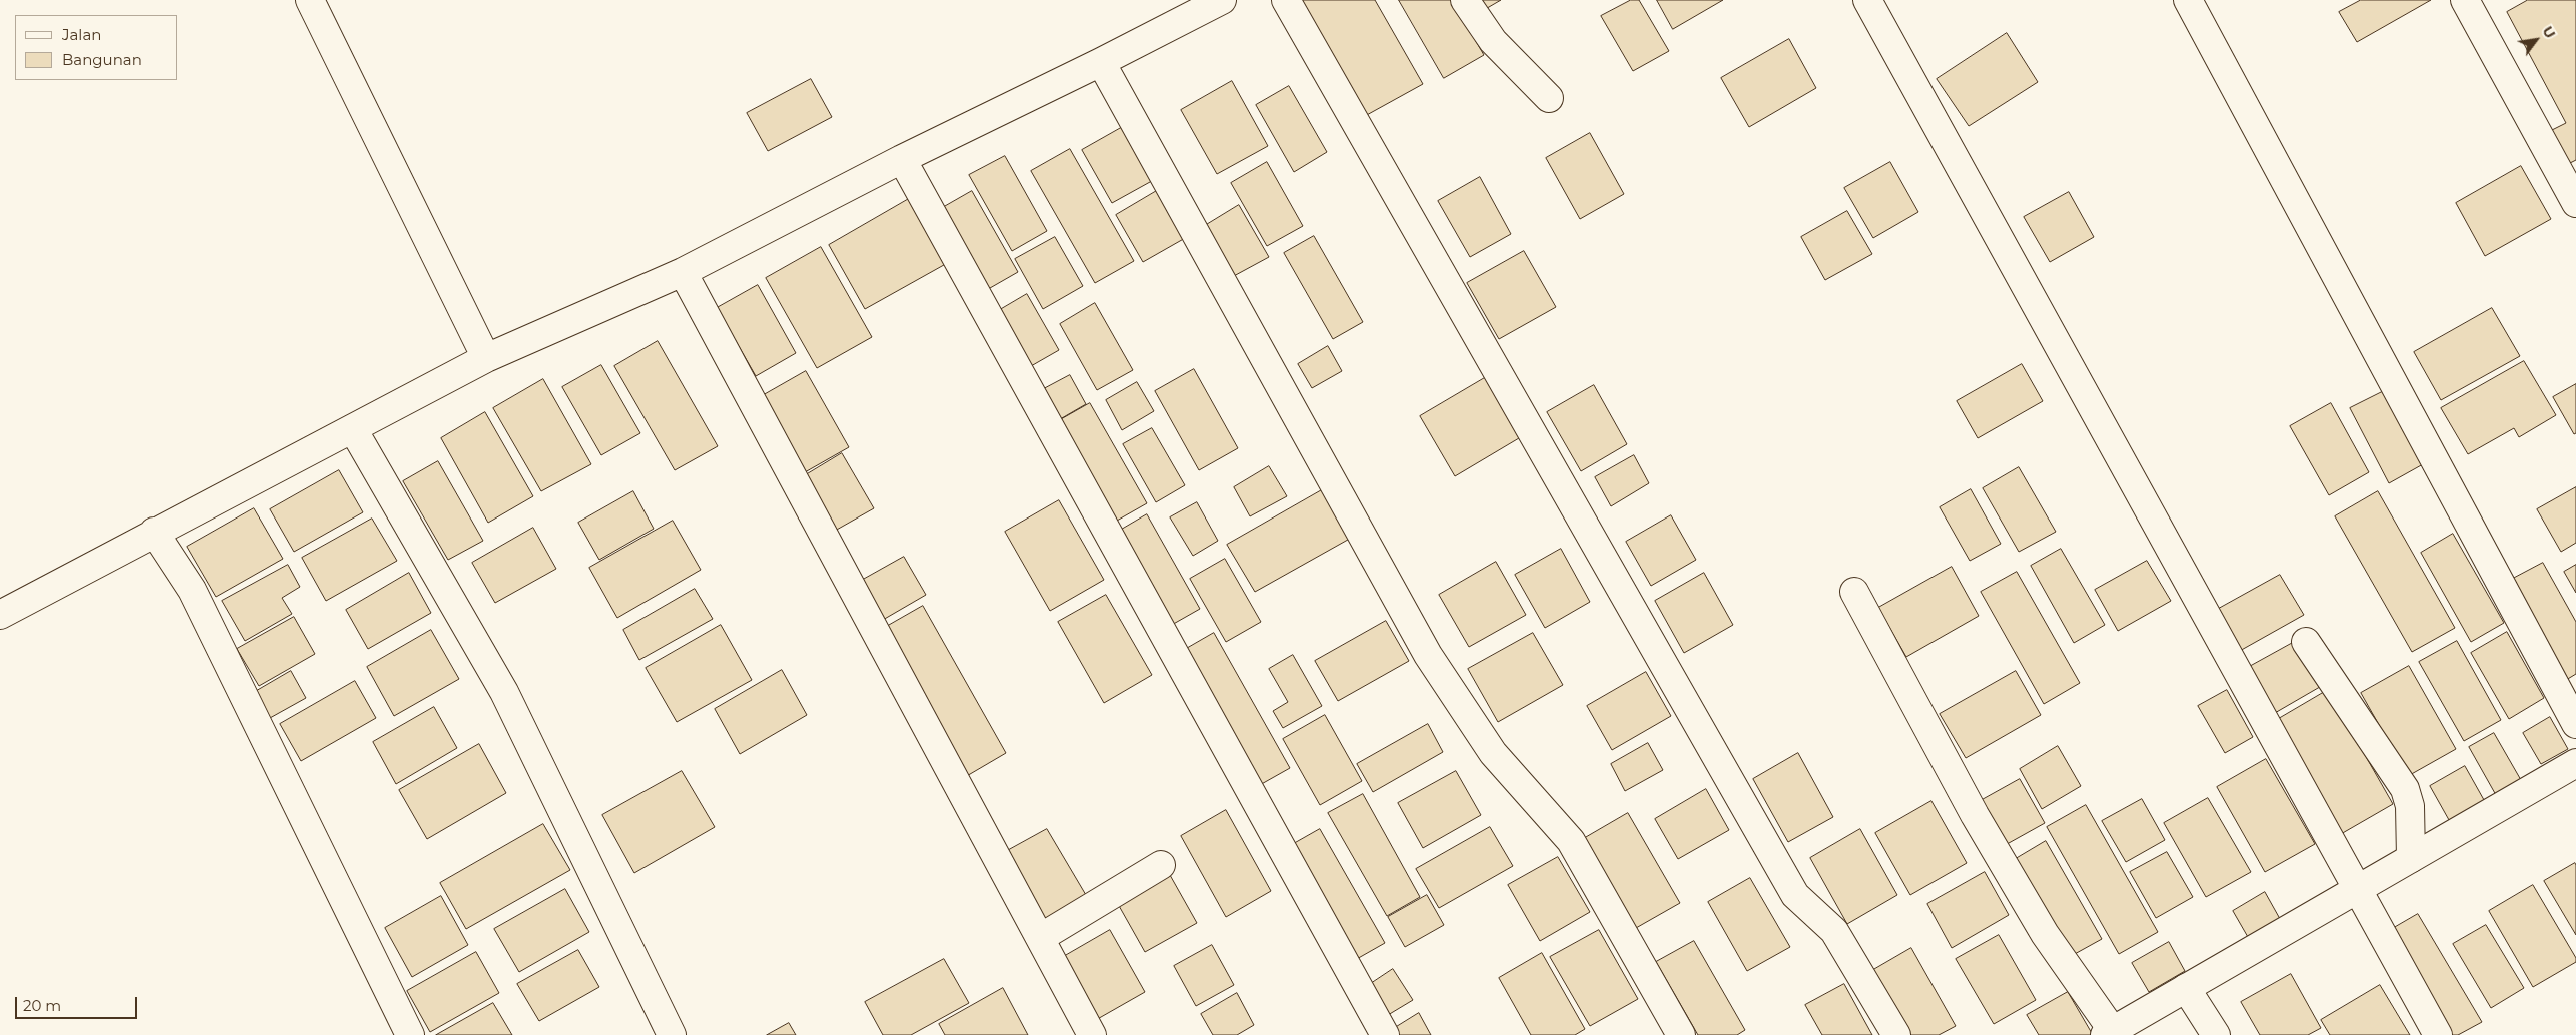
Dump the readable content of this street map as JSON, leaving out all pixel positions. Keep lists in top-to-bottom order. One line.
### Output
{"legend":["Jalan","Bangunan"],"scale_bar":"20 m","north":"top right"}
